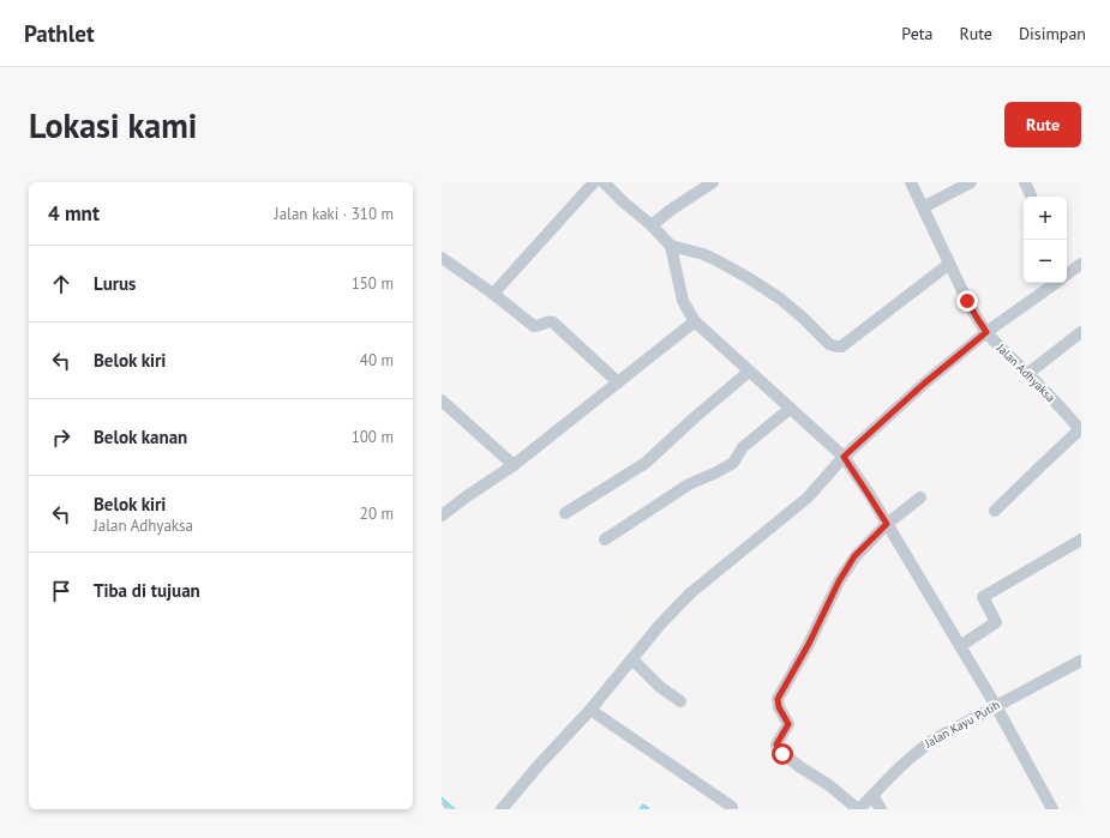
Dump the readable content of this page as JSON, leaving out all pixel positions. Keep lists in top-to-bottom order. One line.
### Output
{"streets":{"street":["Jalan Adhyaksa","Jalan Kayu Putih"]},"page":{"header":"Pathlet","nav":["Peta","Rute","Disimpan"],"buttons":"Rute","title":"Lokasi kami","heading":["4 mnt","Jalan kaki · 310 m"],"map_buttons":["+","−"],"list":[["Lurus","150 m"],["Belok kiri","40 m"],["Belok kanan","100 m"],["Belok kiri","Jalan Adhyaksa","20 m"],"Tiba di tujuan"]}}
